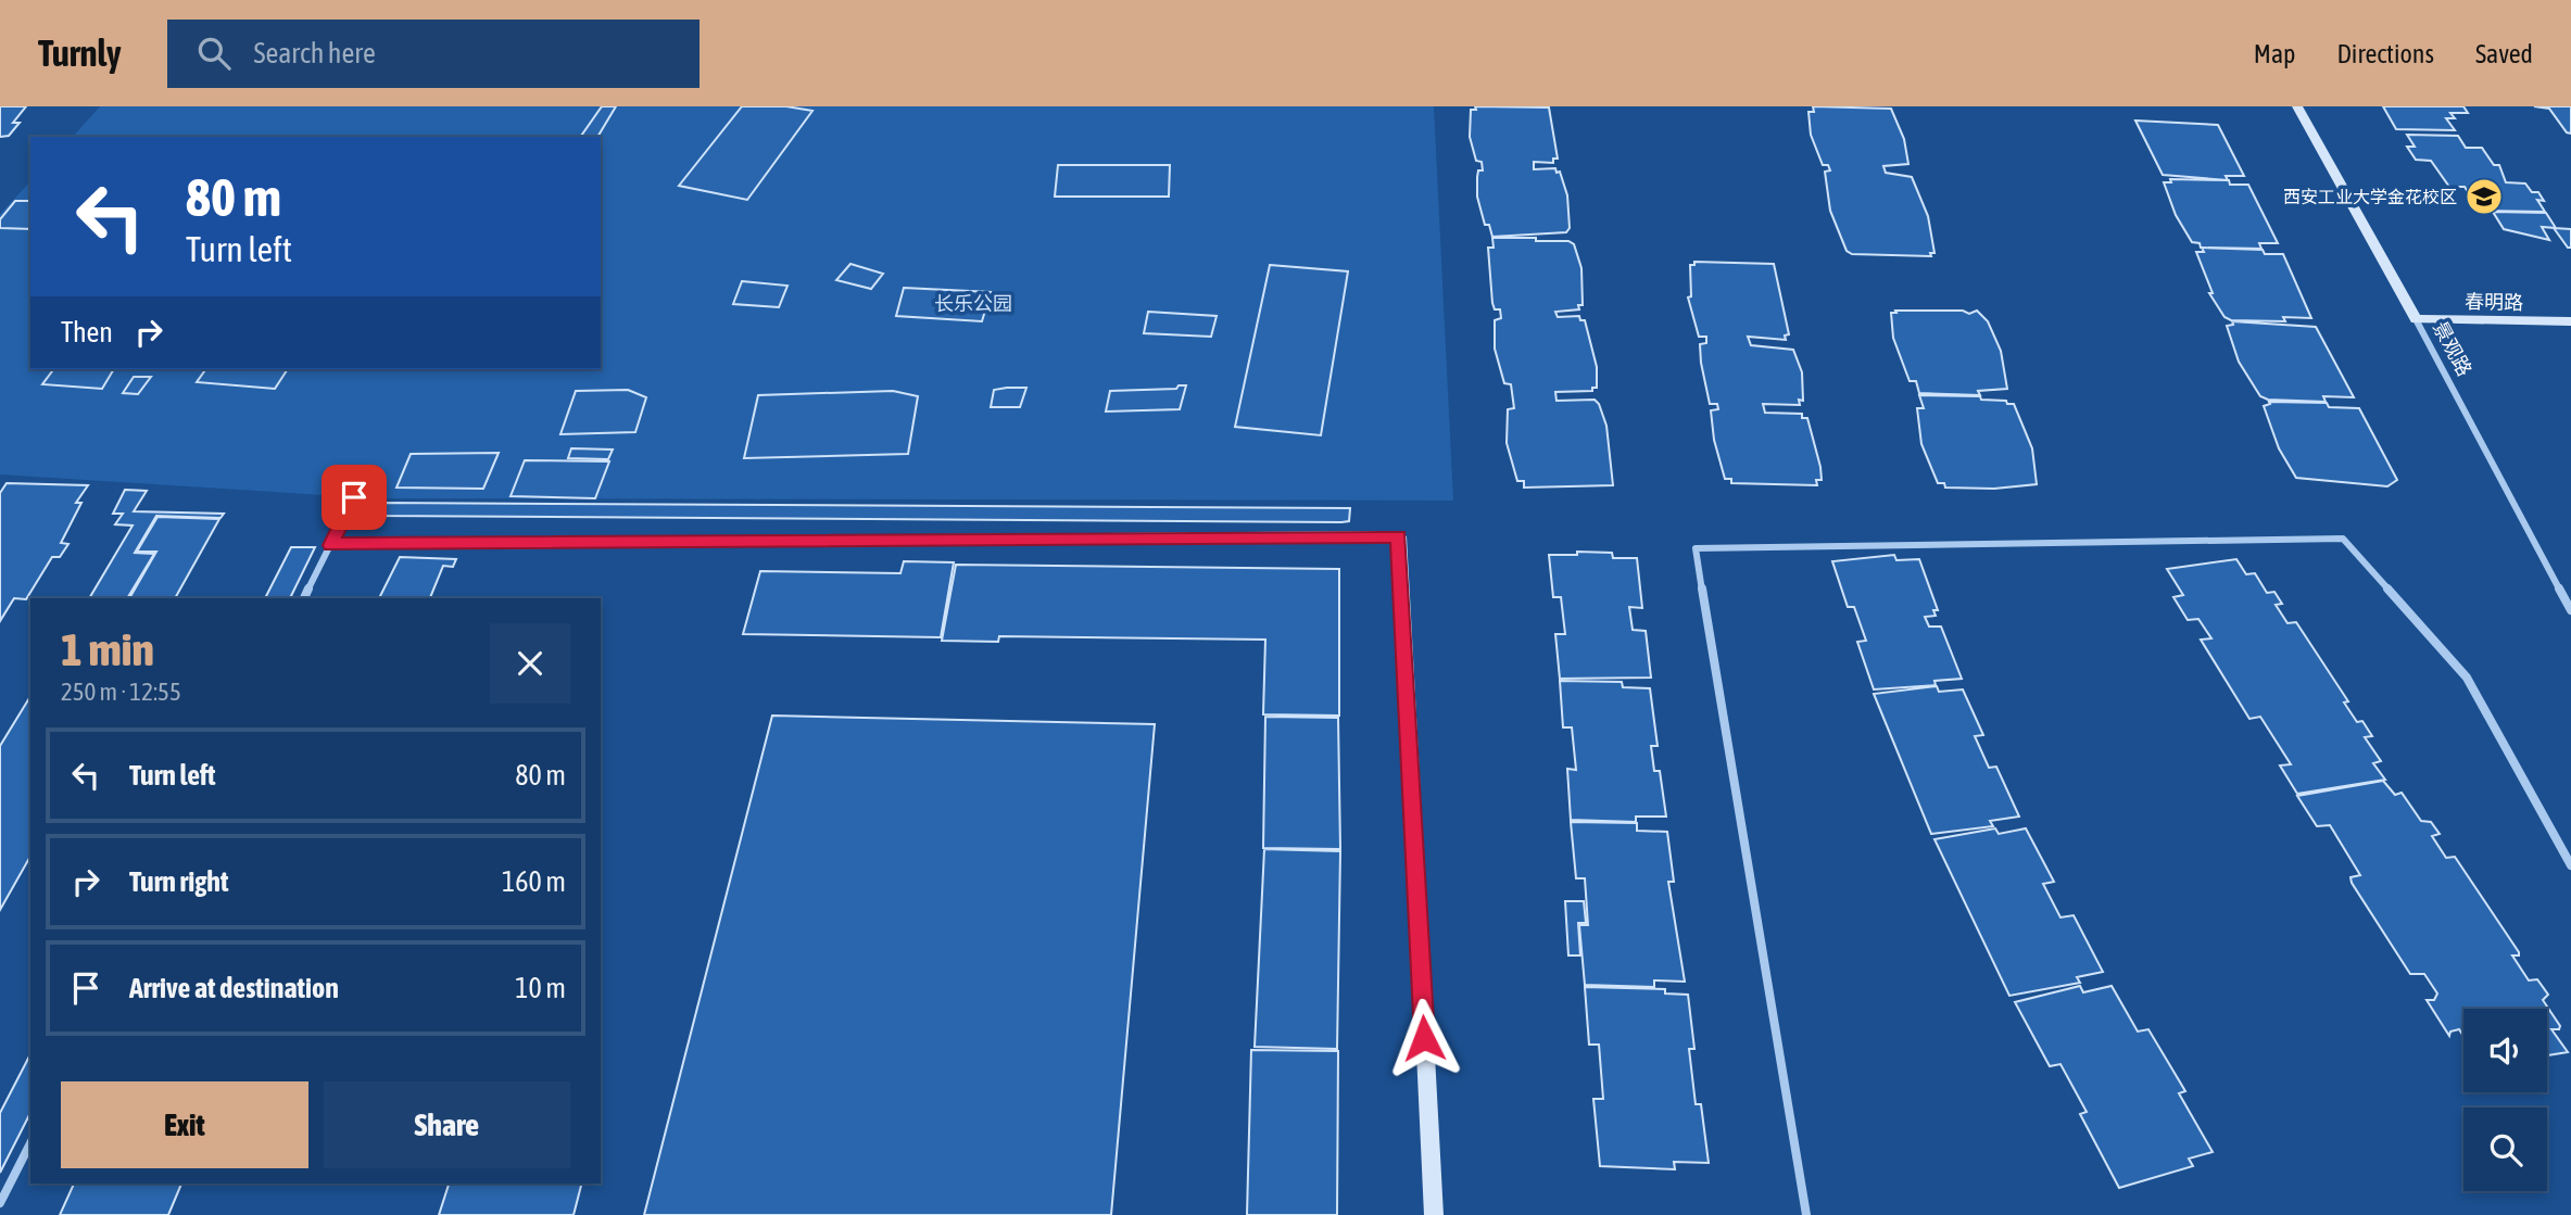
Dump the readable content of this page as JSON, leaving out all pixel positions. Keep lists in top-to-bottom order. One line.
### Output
{"streets":{"street":["春明路","景观路"]},"crossings":[["春明路","景观路"]],"parks":["长乐公园"],"places":{"school or university":["西安工业大学金花校区"]},"page":{"header":"Turnly","search":"Search here","nav":["Map","Directions","Saved"],"turn":["80 m","Turn left"],"then":"Then","heading":["1 min","250 m · 12:55"],"list":[{"name":"Turn left","value":"80 m"},{"name":"Turn right","value":"160 m"},{"name":"Arrive at destination","value":"10 m"}],"buttons":["Exit","Share"]}}
